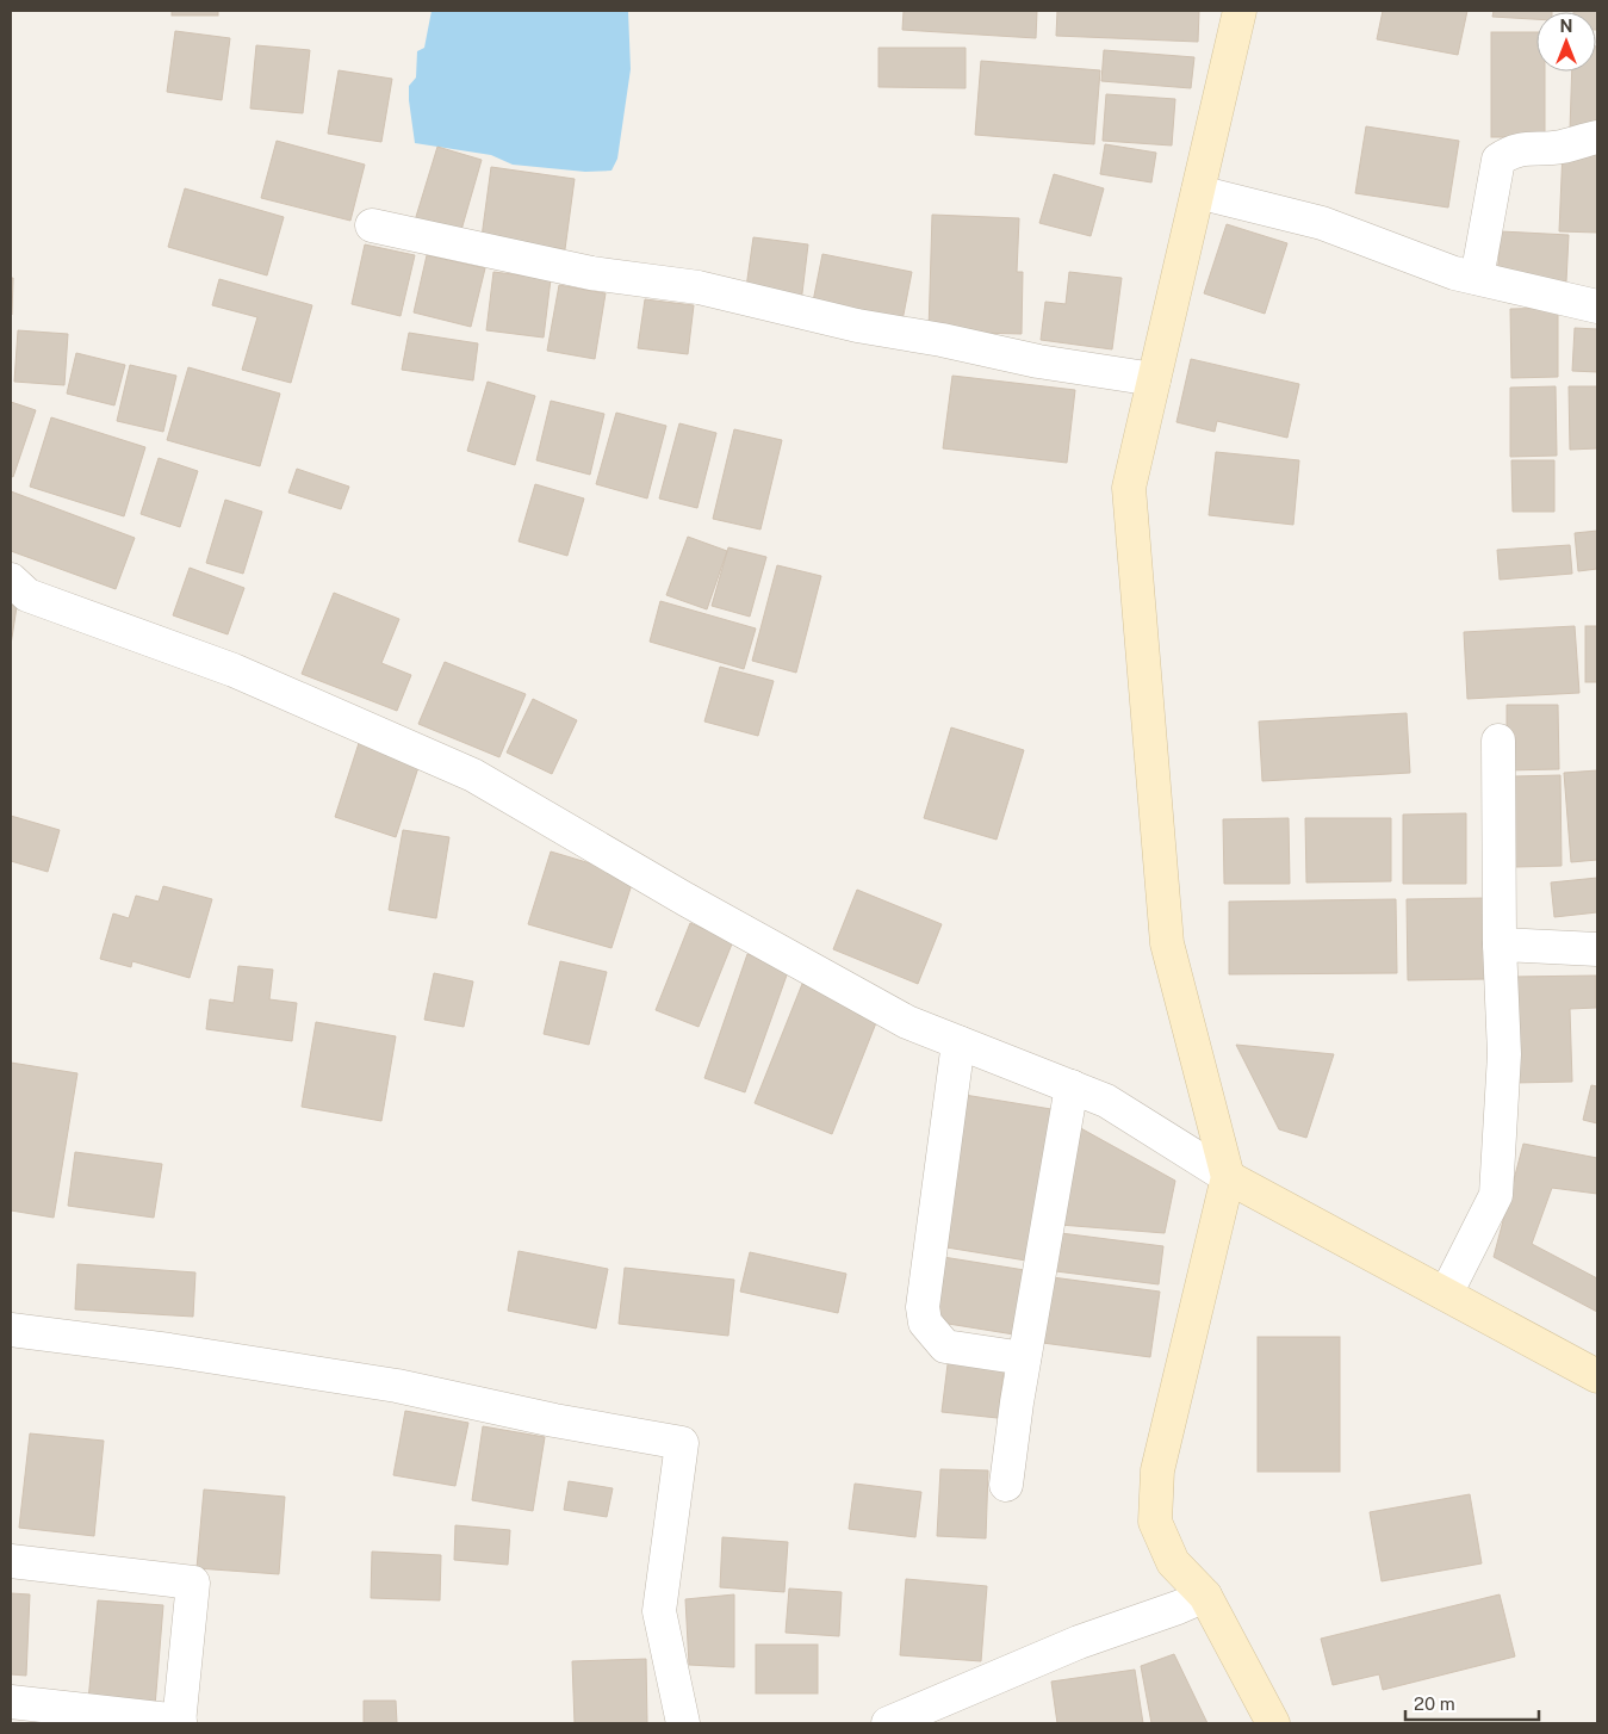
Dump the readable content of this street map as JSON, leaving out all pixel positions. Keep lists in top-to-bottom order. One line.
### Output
{"scale_bar":"20 m","north":"top"}
